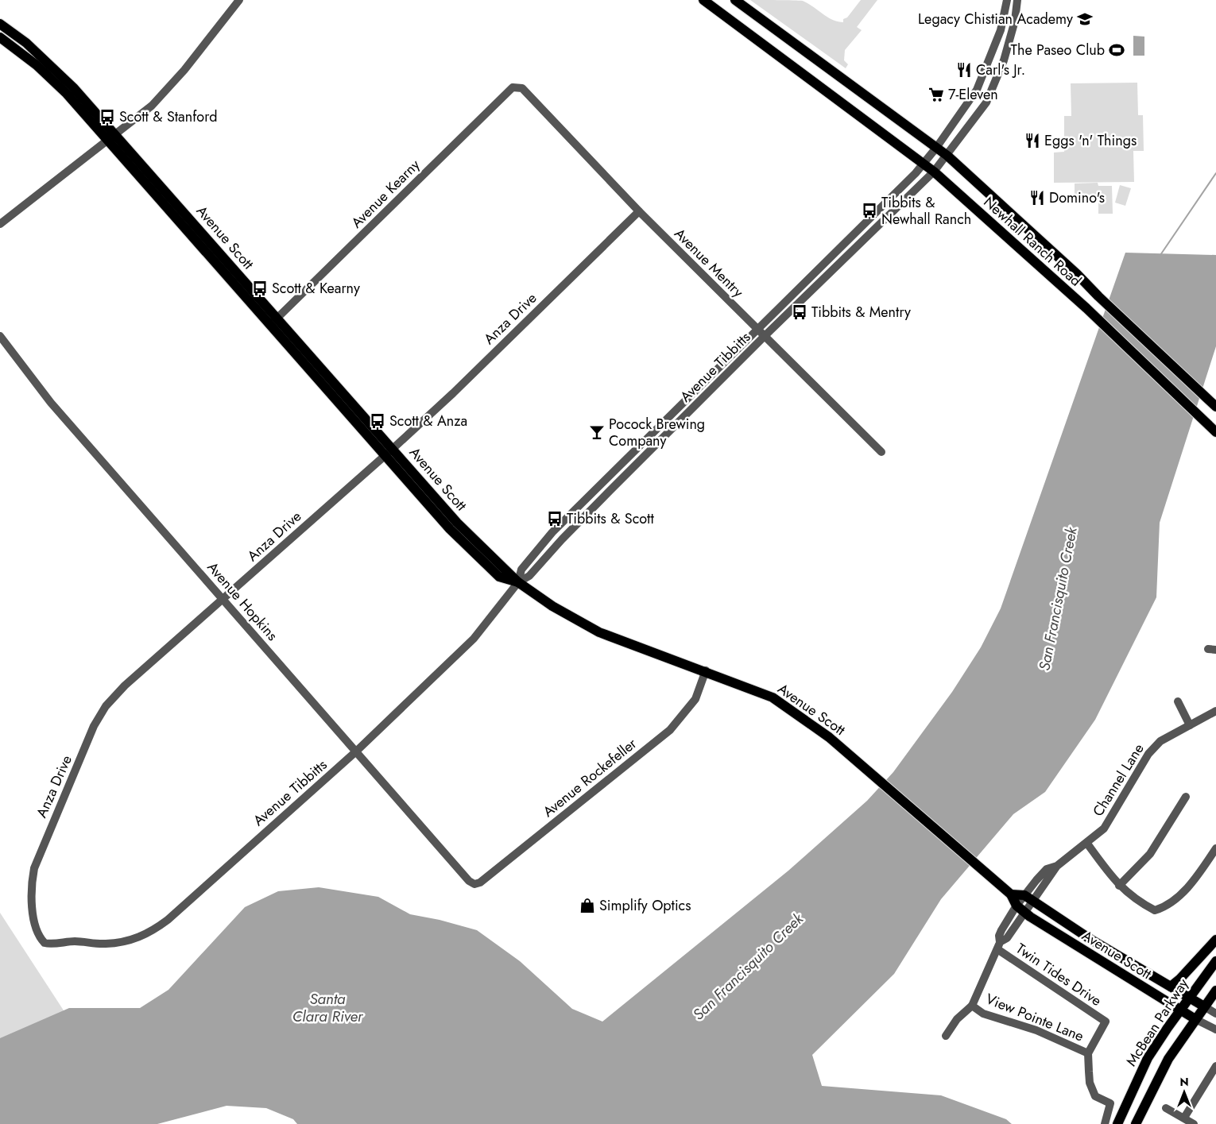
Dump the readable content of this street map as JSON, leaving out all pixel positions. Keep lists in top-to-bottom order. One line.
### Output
{"streets":{"main road":["Avenue Scott","Newhall Ranch Road","McBean Parkway"],"street":["Avenue Kearny","Avenue Mentry","Anza Drive","Avenue Tibbitts","Avenue Hopkins","Avenue Rockefeller","Channel Lane","Twin Tides Drive","View Pointe Lane"]},"crossings":[["Avenue Kearny","Avenue Scott"],["Avenue Kearny","Avenue Mentry"],["Avenue Scott","Anza Drive"],["Avenue Scott","Avenue Tibbitts"],["Avenue Scott","Avenue Rockefeller"],["Avenue Scott","Channel Lane"],["Avenue Scott","McBean Parkway"],["Newhall Ranch Road","Avenue Tibbitts"],["Avenue Mentry","Anza Drive"],["Avenue Mentry","Avenue Tibbitts"],["Anza Drive","Avenue Tibbitts"],["Anza Drive","Avenue Hopkins"],["Avenue Tibbitts","Avenue Hopkins"],["Avenue Hopkins","Avenue Rockefeller"],["Twin Tides Drive","View Pointe Lane"]],"water":["San Francisquito Creek","Santa Clara River"],"places":{"school or university":["Legacy Chistian Academy"],"sports":["The Paseo Club"],"restaurant":["Carl's Jr.","Eggs 'n' Things","Domino's"],"supermarket":["7-Eleven"],"bus stop":["Scott & Stanford","Tibbits & Newhall Ranch","Scott & Kearny","Tibbits & Mentry","Scott & Anza","Tibbits & Scott"],"bar":["Pocock Brewing Company"],"shop":["Simplify Optics"]},"north":"top"}
